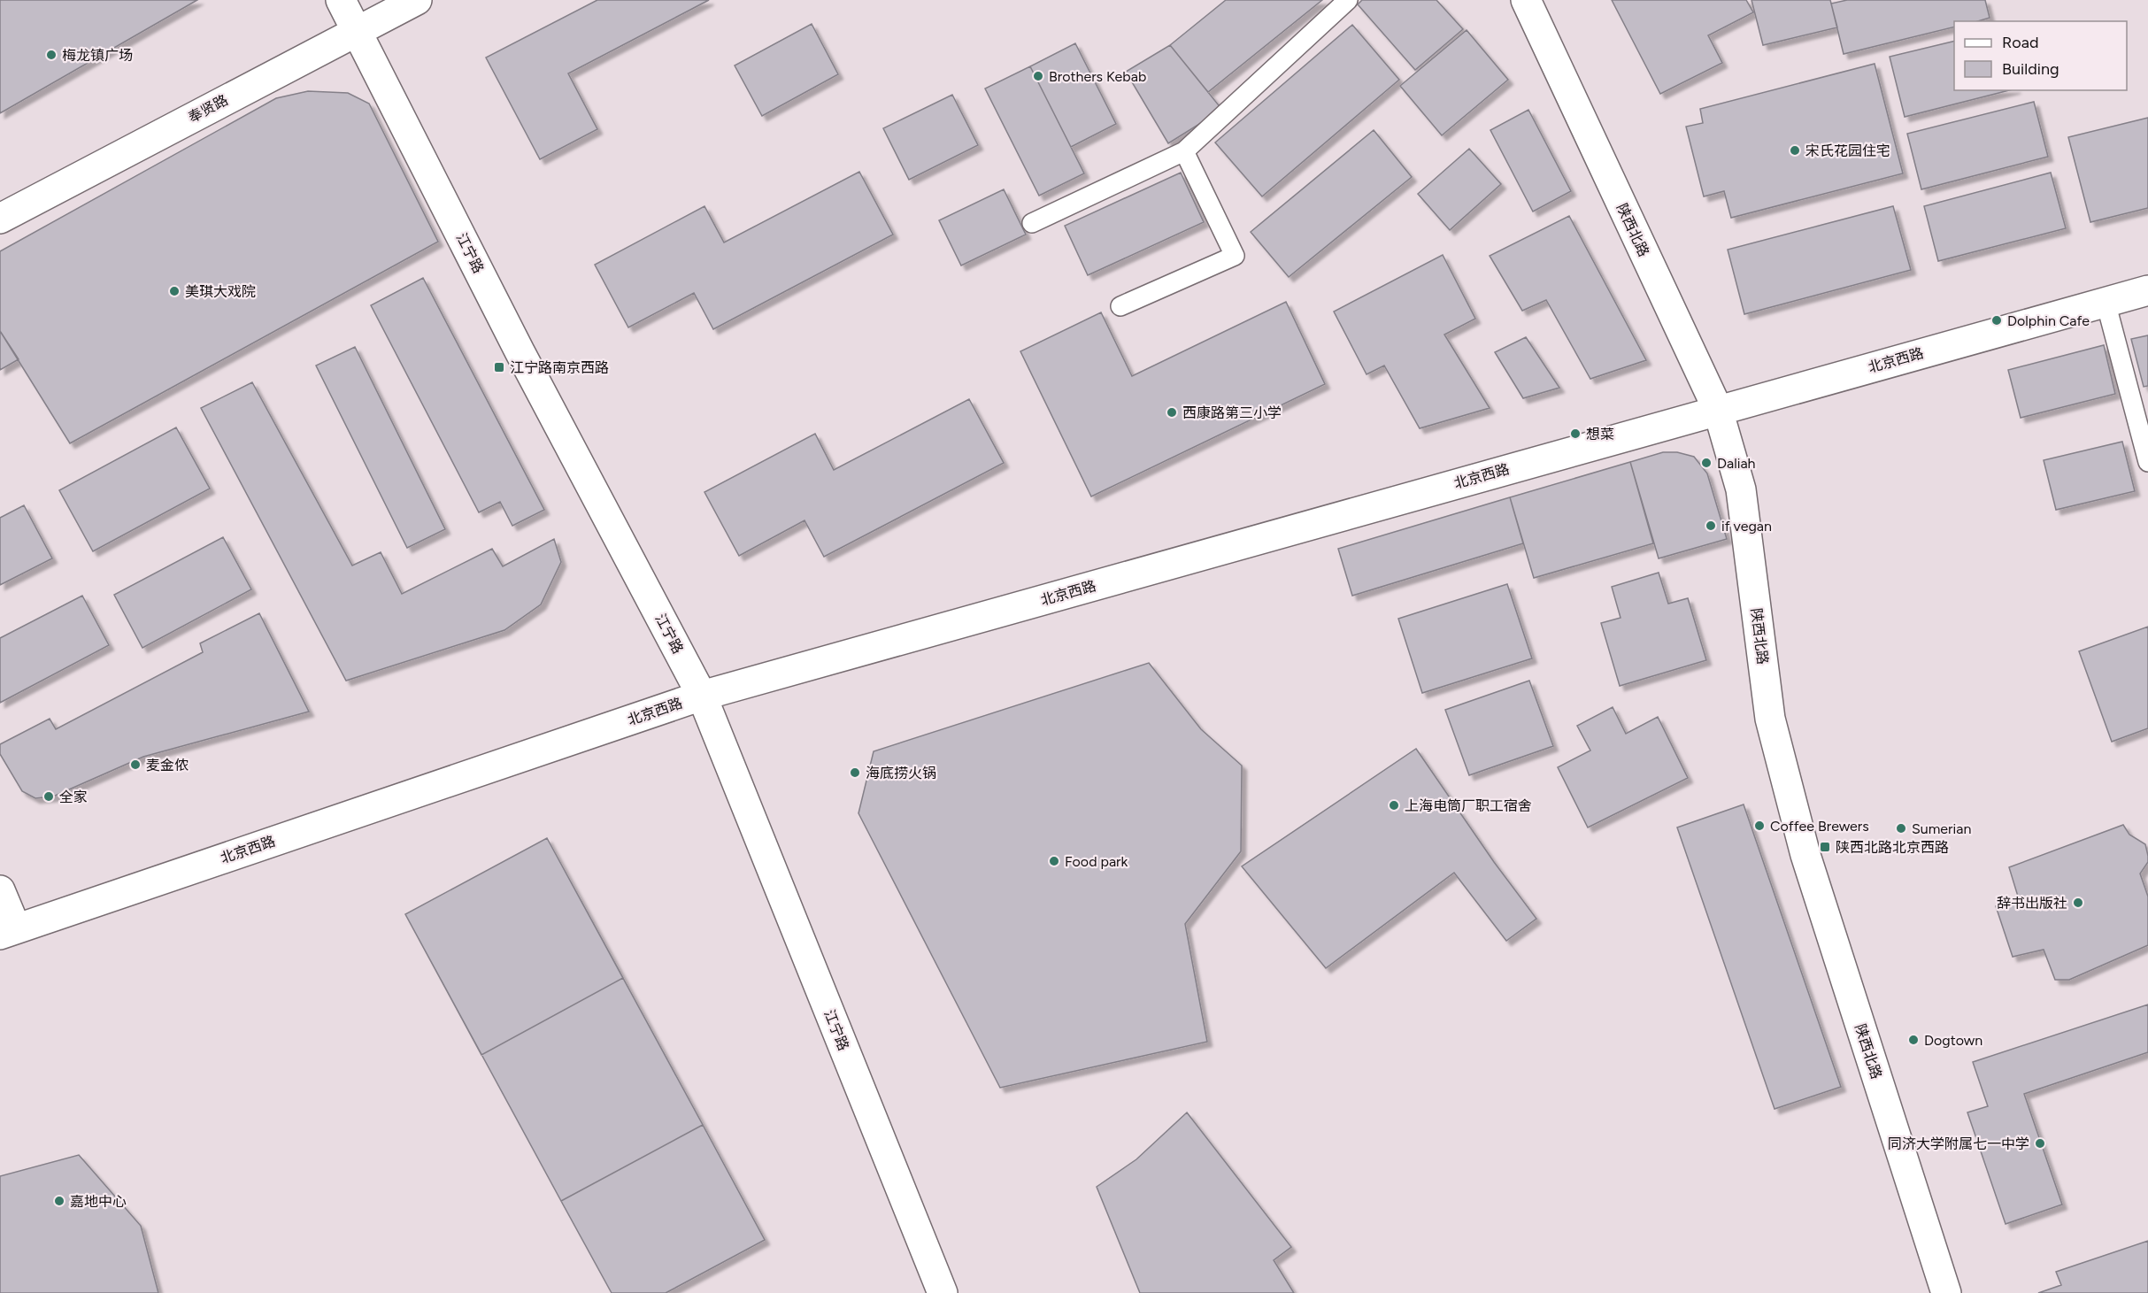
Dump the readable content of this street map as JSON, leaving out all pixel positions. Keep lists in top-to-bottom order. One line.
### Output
{"streets":{"main road":["奉贤路","陕西北路","江宁路","北京西路"]},"crossings":[["奉贤路","江宁路"],["陕西北路","北京西路"],["江宁路","北京西路"]],"places":{"other":["梅龙镇广场","Brothers Kebab","宋氏花园住宅","美琪大戏院","Dolphin Cafe","西康路第三小学","想菜","Daliah","if vegan","麦金侬","海底捞火锅","全家","上海电筒厂职工宿舍","Coffee Brewers","Sumerian","Food park","辞书出版社","Dogtown","同济大学附属七一中学","嘉地中心"],"transit":["江宁路南京西路","陕西北路北京西路"]},"legend":["Road","Building"]}
